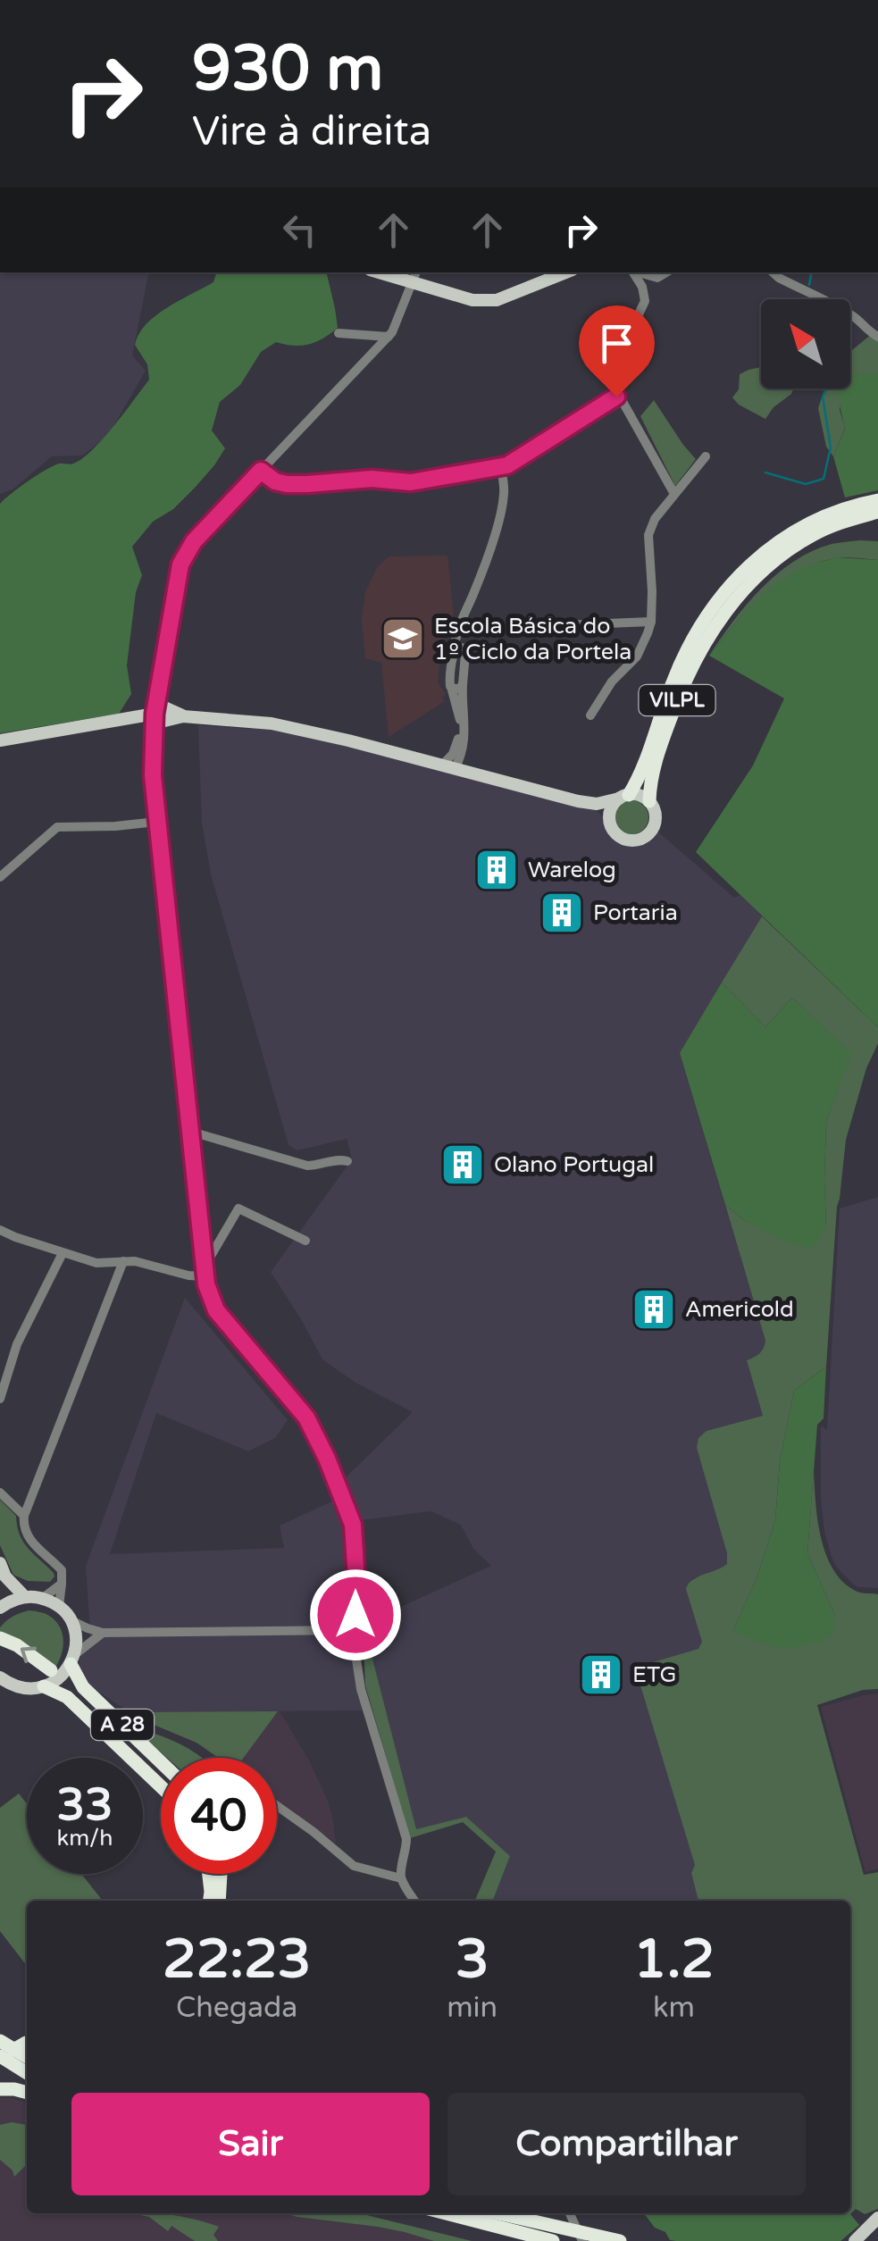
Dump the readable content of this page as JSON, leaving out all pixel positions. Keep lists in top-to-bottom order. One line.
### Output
{"streets":{"highway":["VILPL","A 28"]},"places":{"school or university":["Escola Básica do 1º Ciclo da Portela"],"building":["Warelog","Portaria","Olano Portugal","Americold","ETG"]},"north":"top left","page":{"turn":["930 m","Vire à direita"],"speed":"33 km/h","limit":"40","eta":["22:23","Chegada","3","min","1.2","km"],"buttons":["Sair","Compartilhar"]}}
